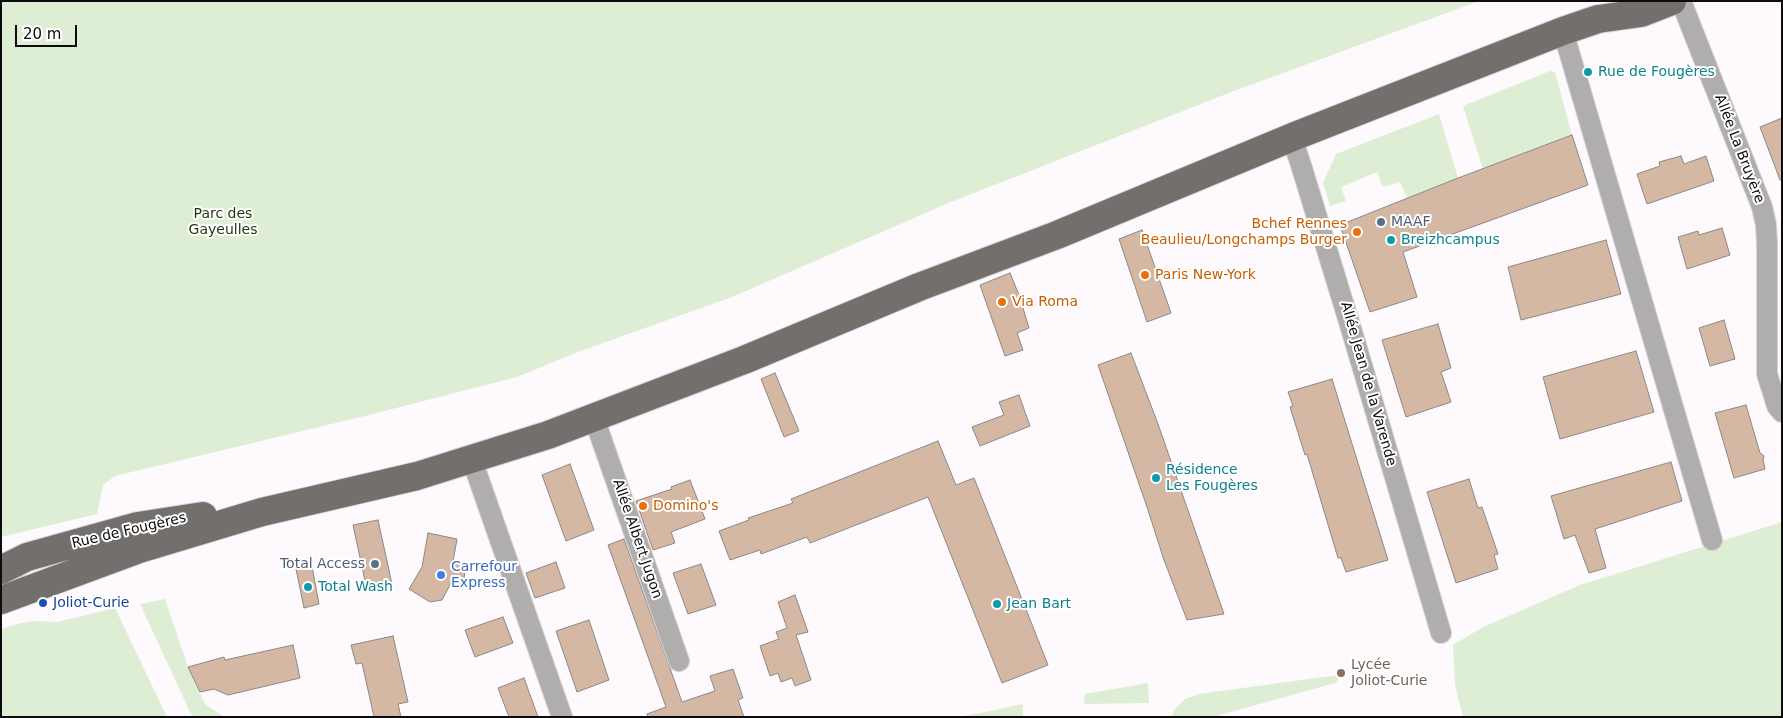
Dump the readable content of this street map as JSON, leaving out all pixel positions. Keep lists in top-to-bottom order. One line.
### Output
{"streets":{"main road":["Rue de Fougères"],"street":["Allée La Bruyère","Allée Jean de la Varende","Allée Albert Jugon"]},"parks":["Parc des Gayeulles"],"places":["Rue de Fougères","MAAF","Bchef Rennes Beaulieu/Longchamps Burger","Breizhcampus","Paris New-York","Via Roma","Résidence Les Fougères","Domino's","Total Access","Carrefour Express","Total Wash","Joliot-Curie","Jean Bart","Lycée Joliot-Curie"],"scale_bar":"20 m"}
